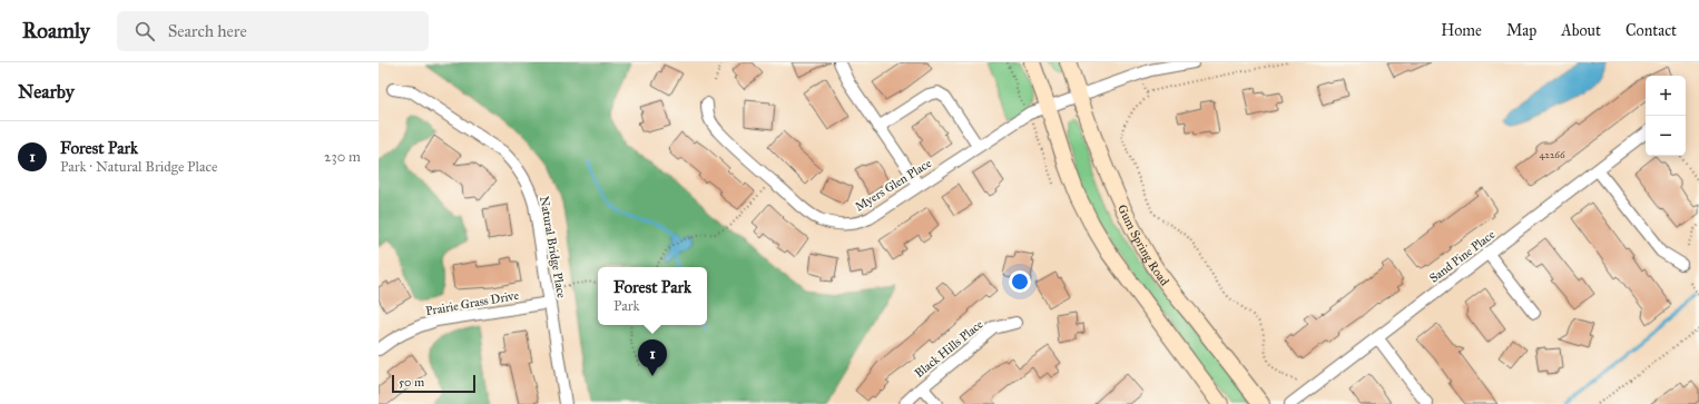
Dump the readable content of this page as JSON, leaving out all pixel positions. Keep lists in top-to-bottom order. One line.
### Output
{"streets":{"main road":["Gum Spring Road"],"street":["Myers Glen Place","Natural Bridge Place","Sand Pine Place","Prairie Grass Drive","Black Hills Place"]},"crossings":[["Myers Glen Place","Gum Spring Road"],["Natural Bridge Place","Prairie Grass Drive"]],"house_numbers":["42266"],"scale_bar":"50 m","page":{"header":"Roamly","search":"Search here","nav":["Home","Map","About","Contact"],"heading":"Nearby","map_buttons":["+","−"],"list":[{"mark":"1","name":"Forest Park","note":"Park · Natural Bridge Place","value":"230 m"}],"popup":["Forest Park","Park"],"pins":"1","scale":"50 m"}}
